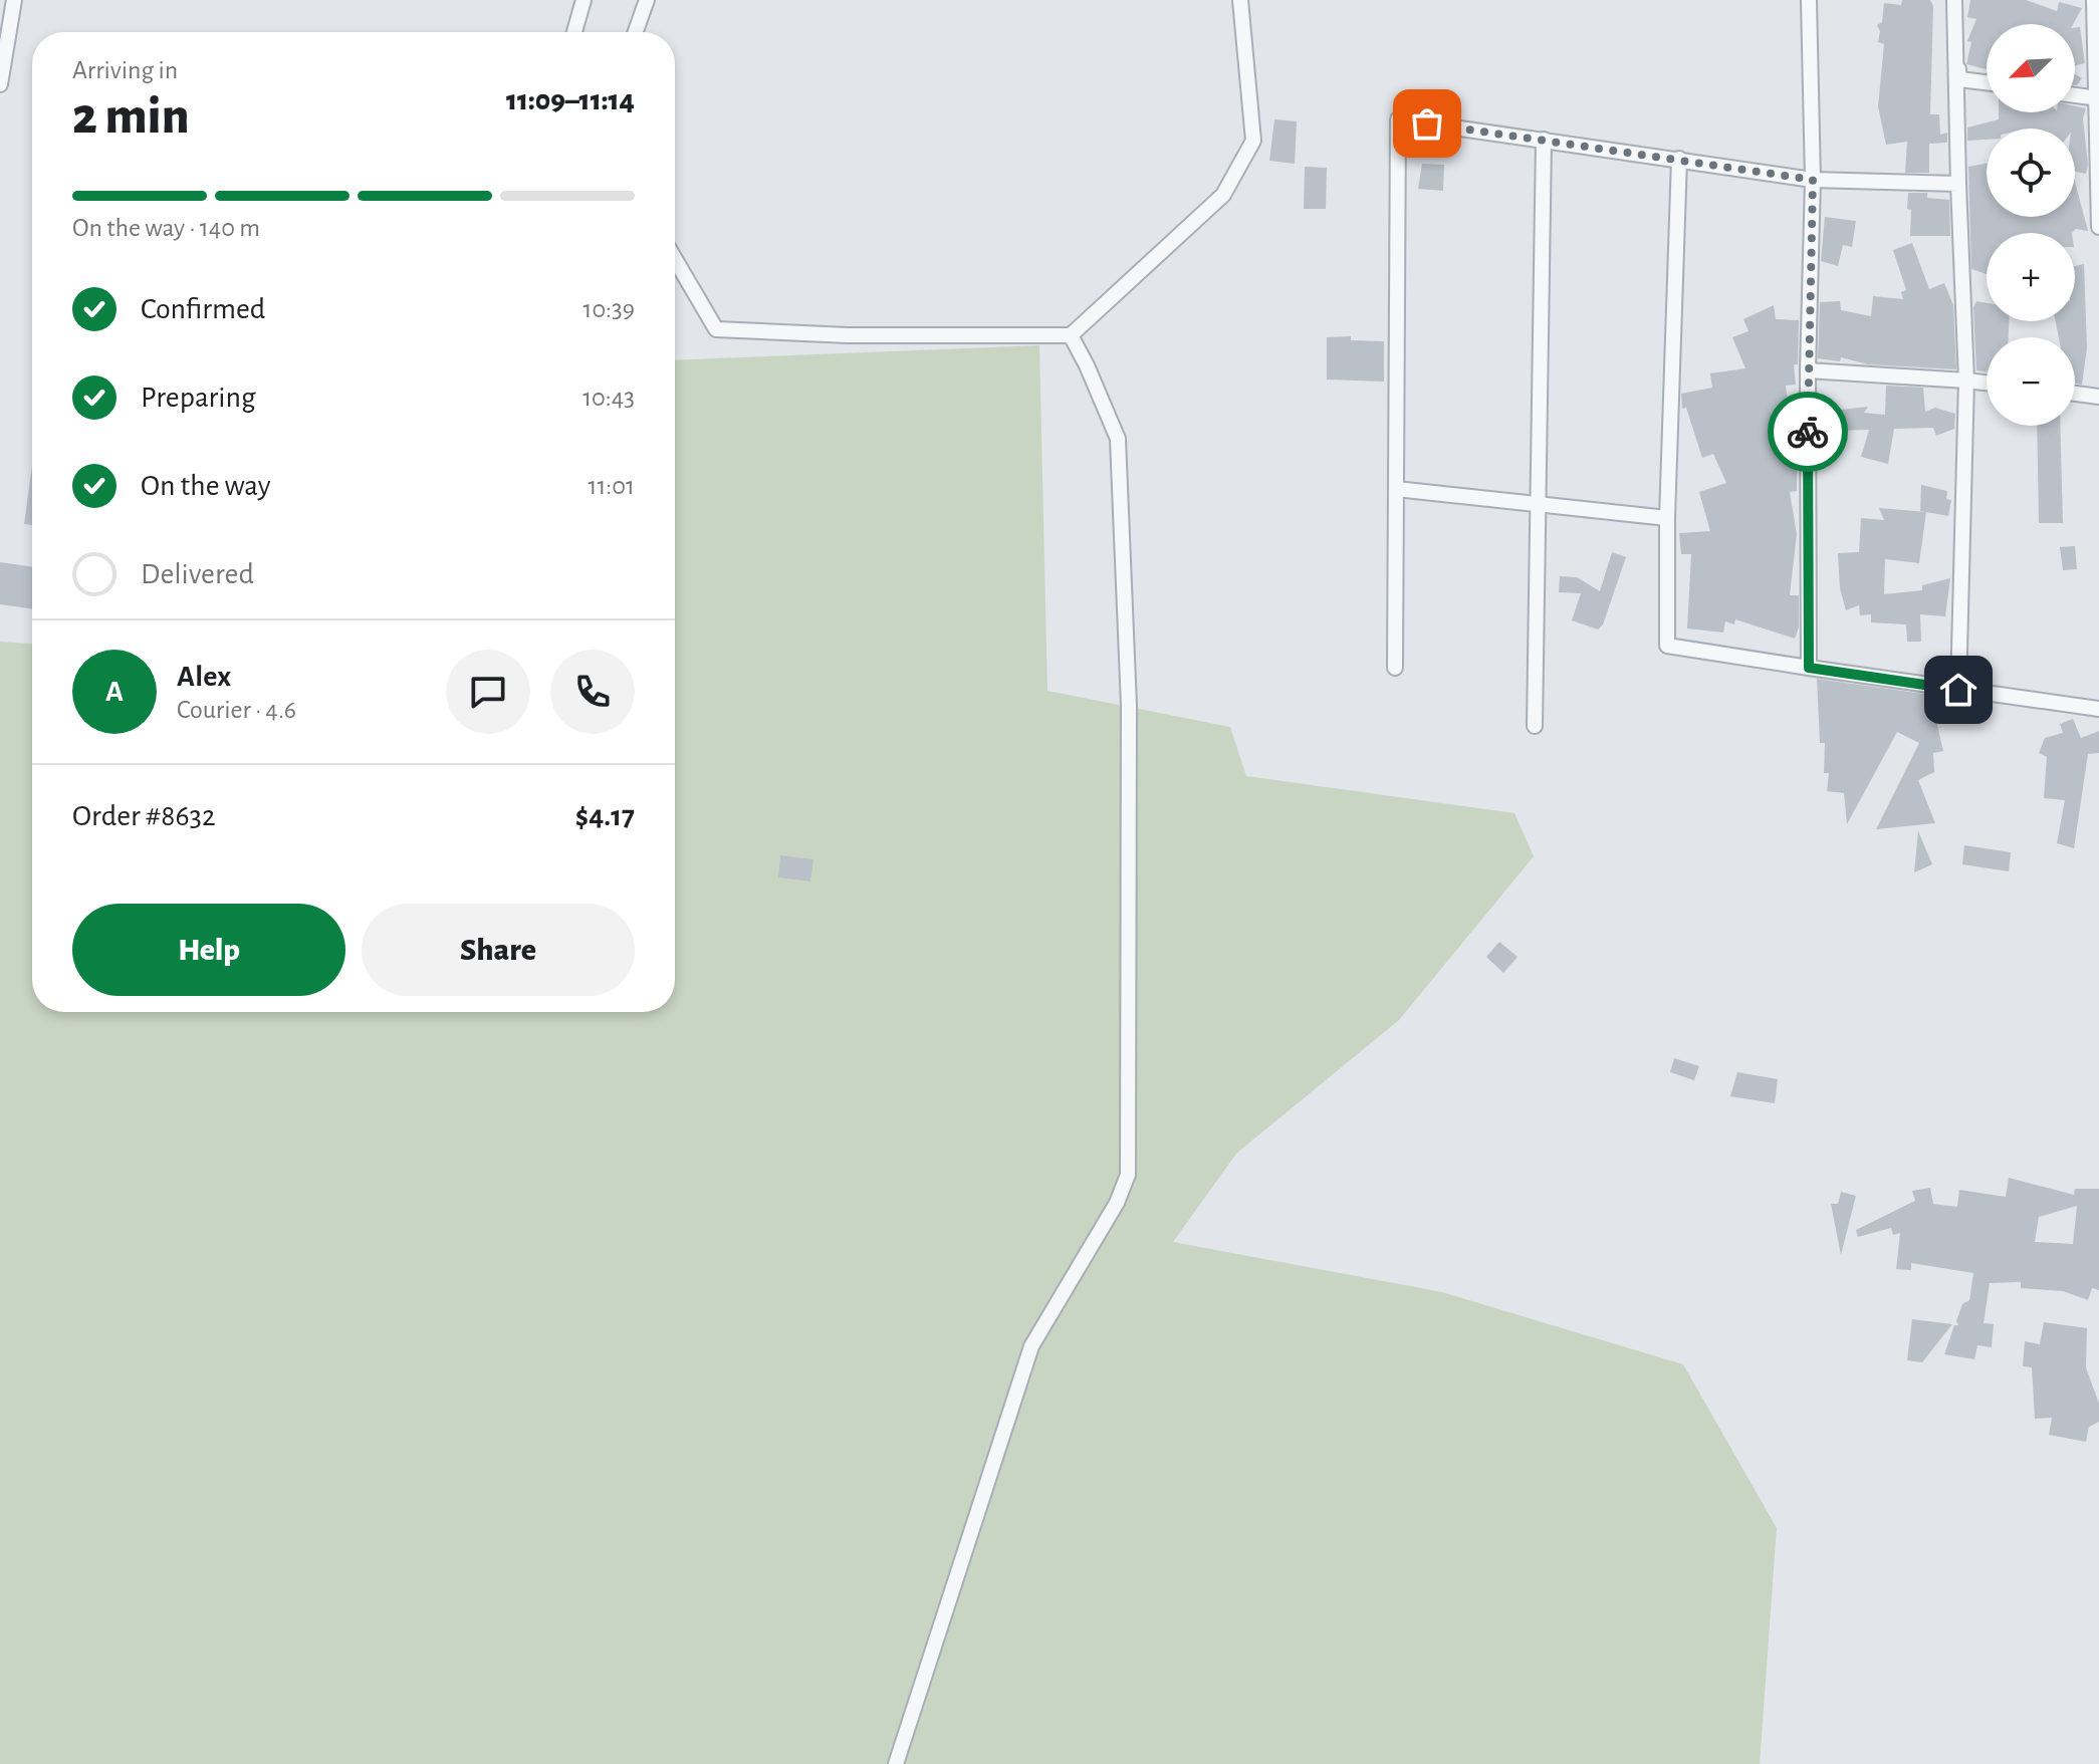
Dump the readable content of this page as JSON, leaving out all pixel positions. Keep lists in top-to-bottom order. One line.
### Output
{"north":"bottom left","page":{"map_buttons":["+","−"],"heading":["2 min","Arriving in","11:09–11:14"],"panel":["Alex","Courier · 4.6","Order #8632","$4.17"],"bar":"On the way · 140 m","list":[["Confirmed","10:39"],["Preparing","10:43"],["On the way","11:01"],"Delivered"],"round":"A","buttons":["Help","Share"]}}
